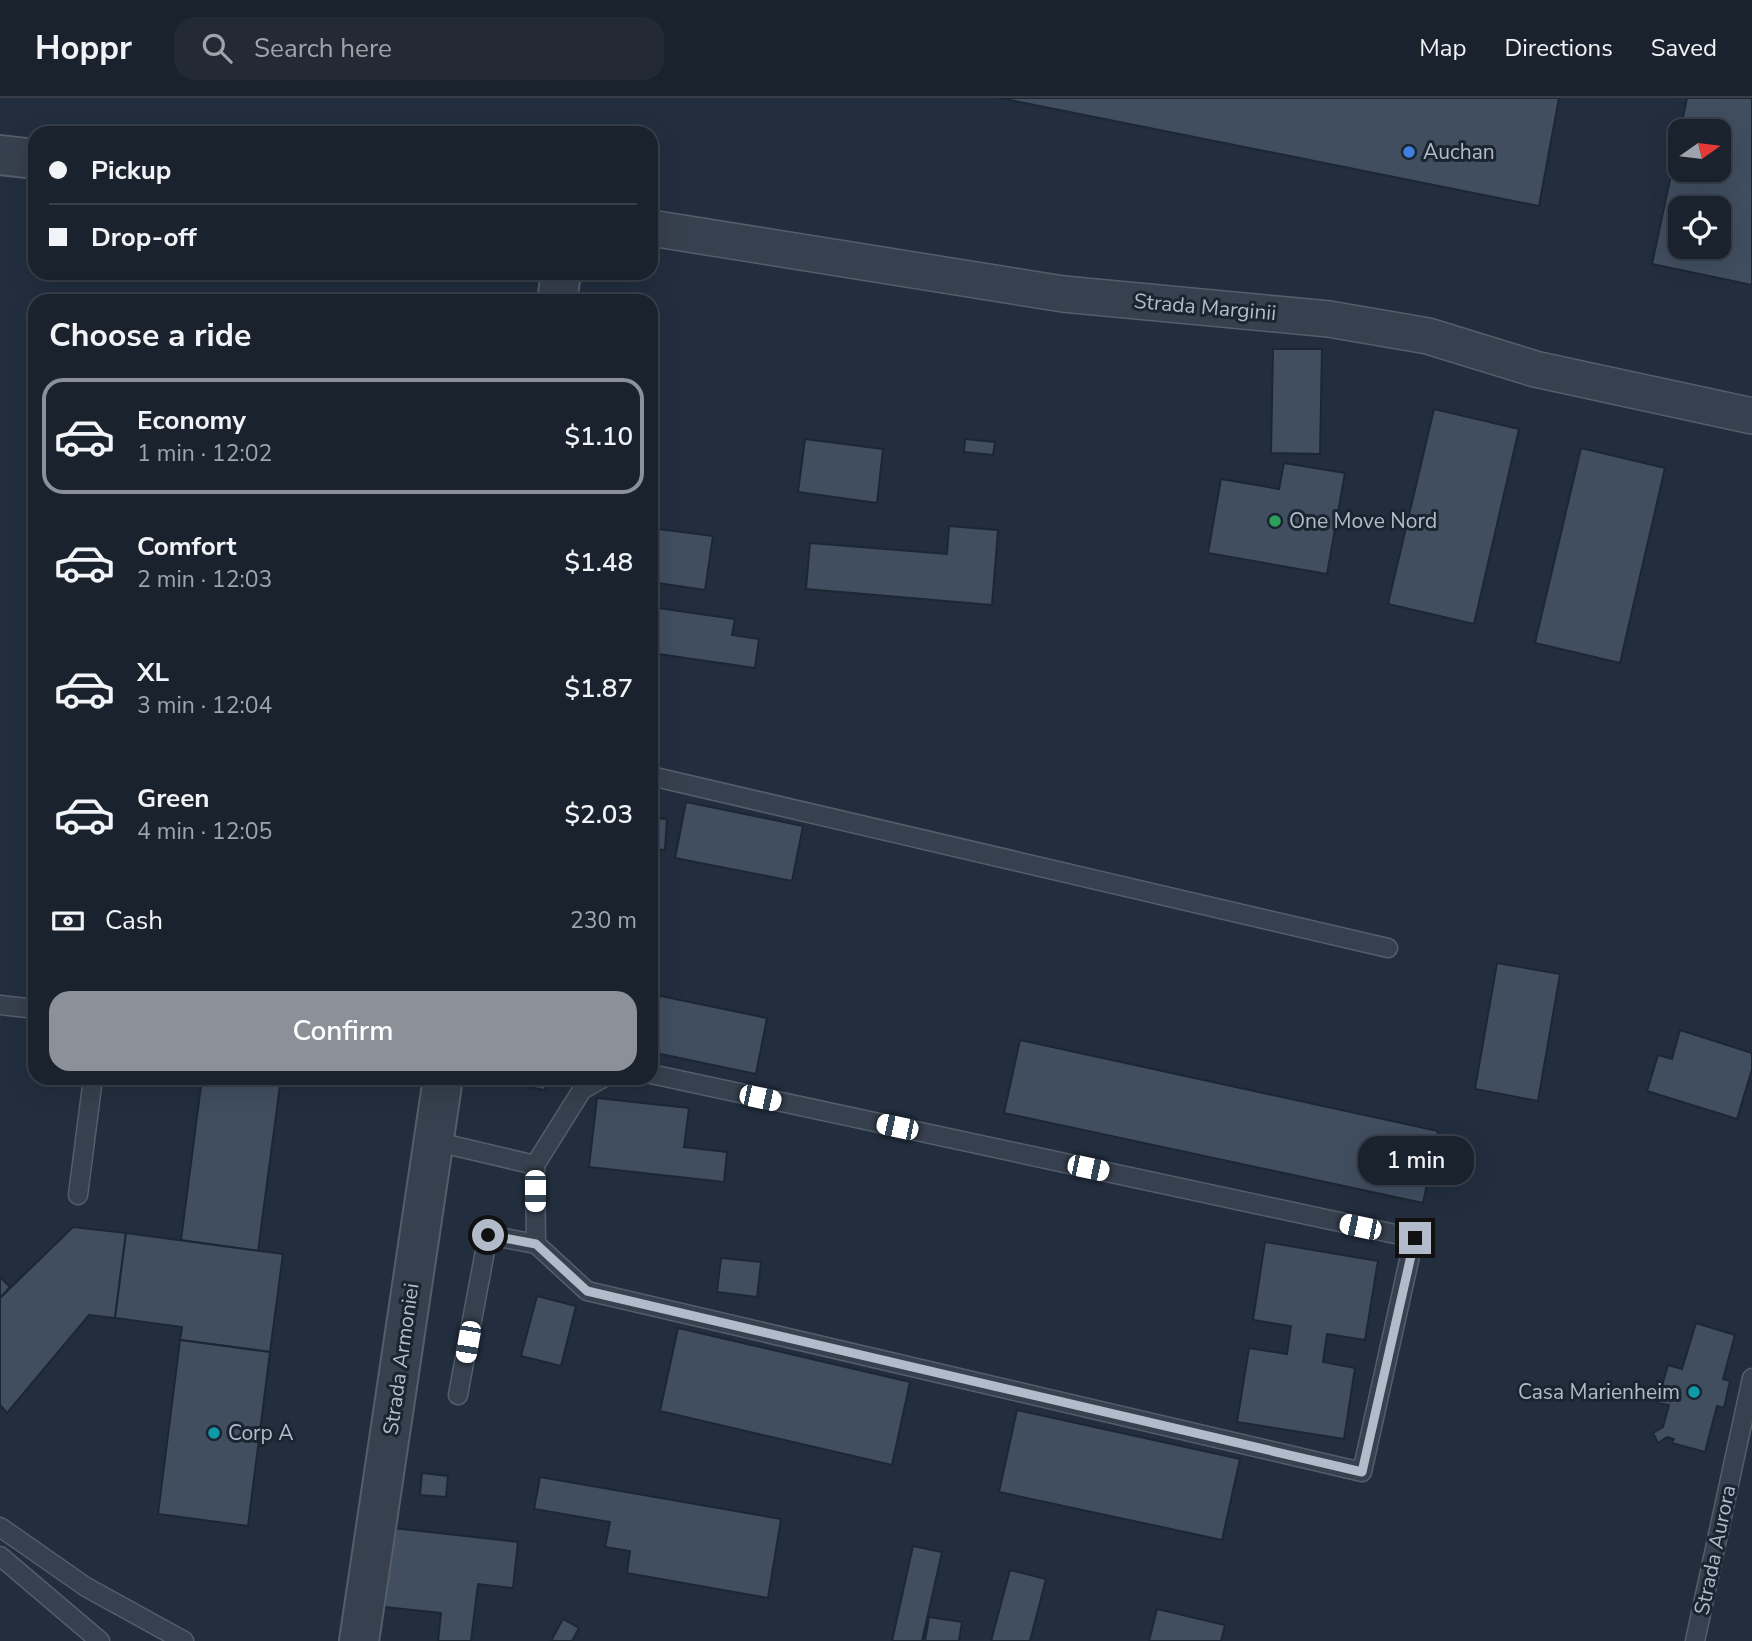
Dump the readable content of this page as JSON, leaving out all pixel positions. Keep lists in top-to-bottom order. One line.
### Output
{"streets":{"street":["Strada Marginii","Strada Armoniei"],"lane":["Strada Aurora"]},"places":["Auchan","One Move Nord","Casa Marienheim","Corp A"],"north":"right","page":{"header":"Hoppr","search":"Search here","nav":["Map","Directions","Saved"],"banner":["Pickup","Drop-off"],"heading":"Choose a ride","list":[{"name":"Economy","note":"1 min · 12:02","value":"$1.10"},{"name":"Comfort","note":"2 min · 12:03","value":"$1.48"},{"name":"XL","note":"3 min · 12:04","value":"$1.87"},{"name":"Green","note":"4 min · 12:05","value":"$2.03"}],"pay":["Cash","230 m"],"buttons":"Confirm","bubble":"1 min"}}
